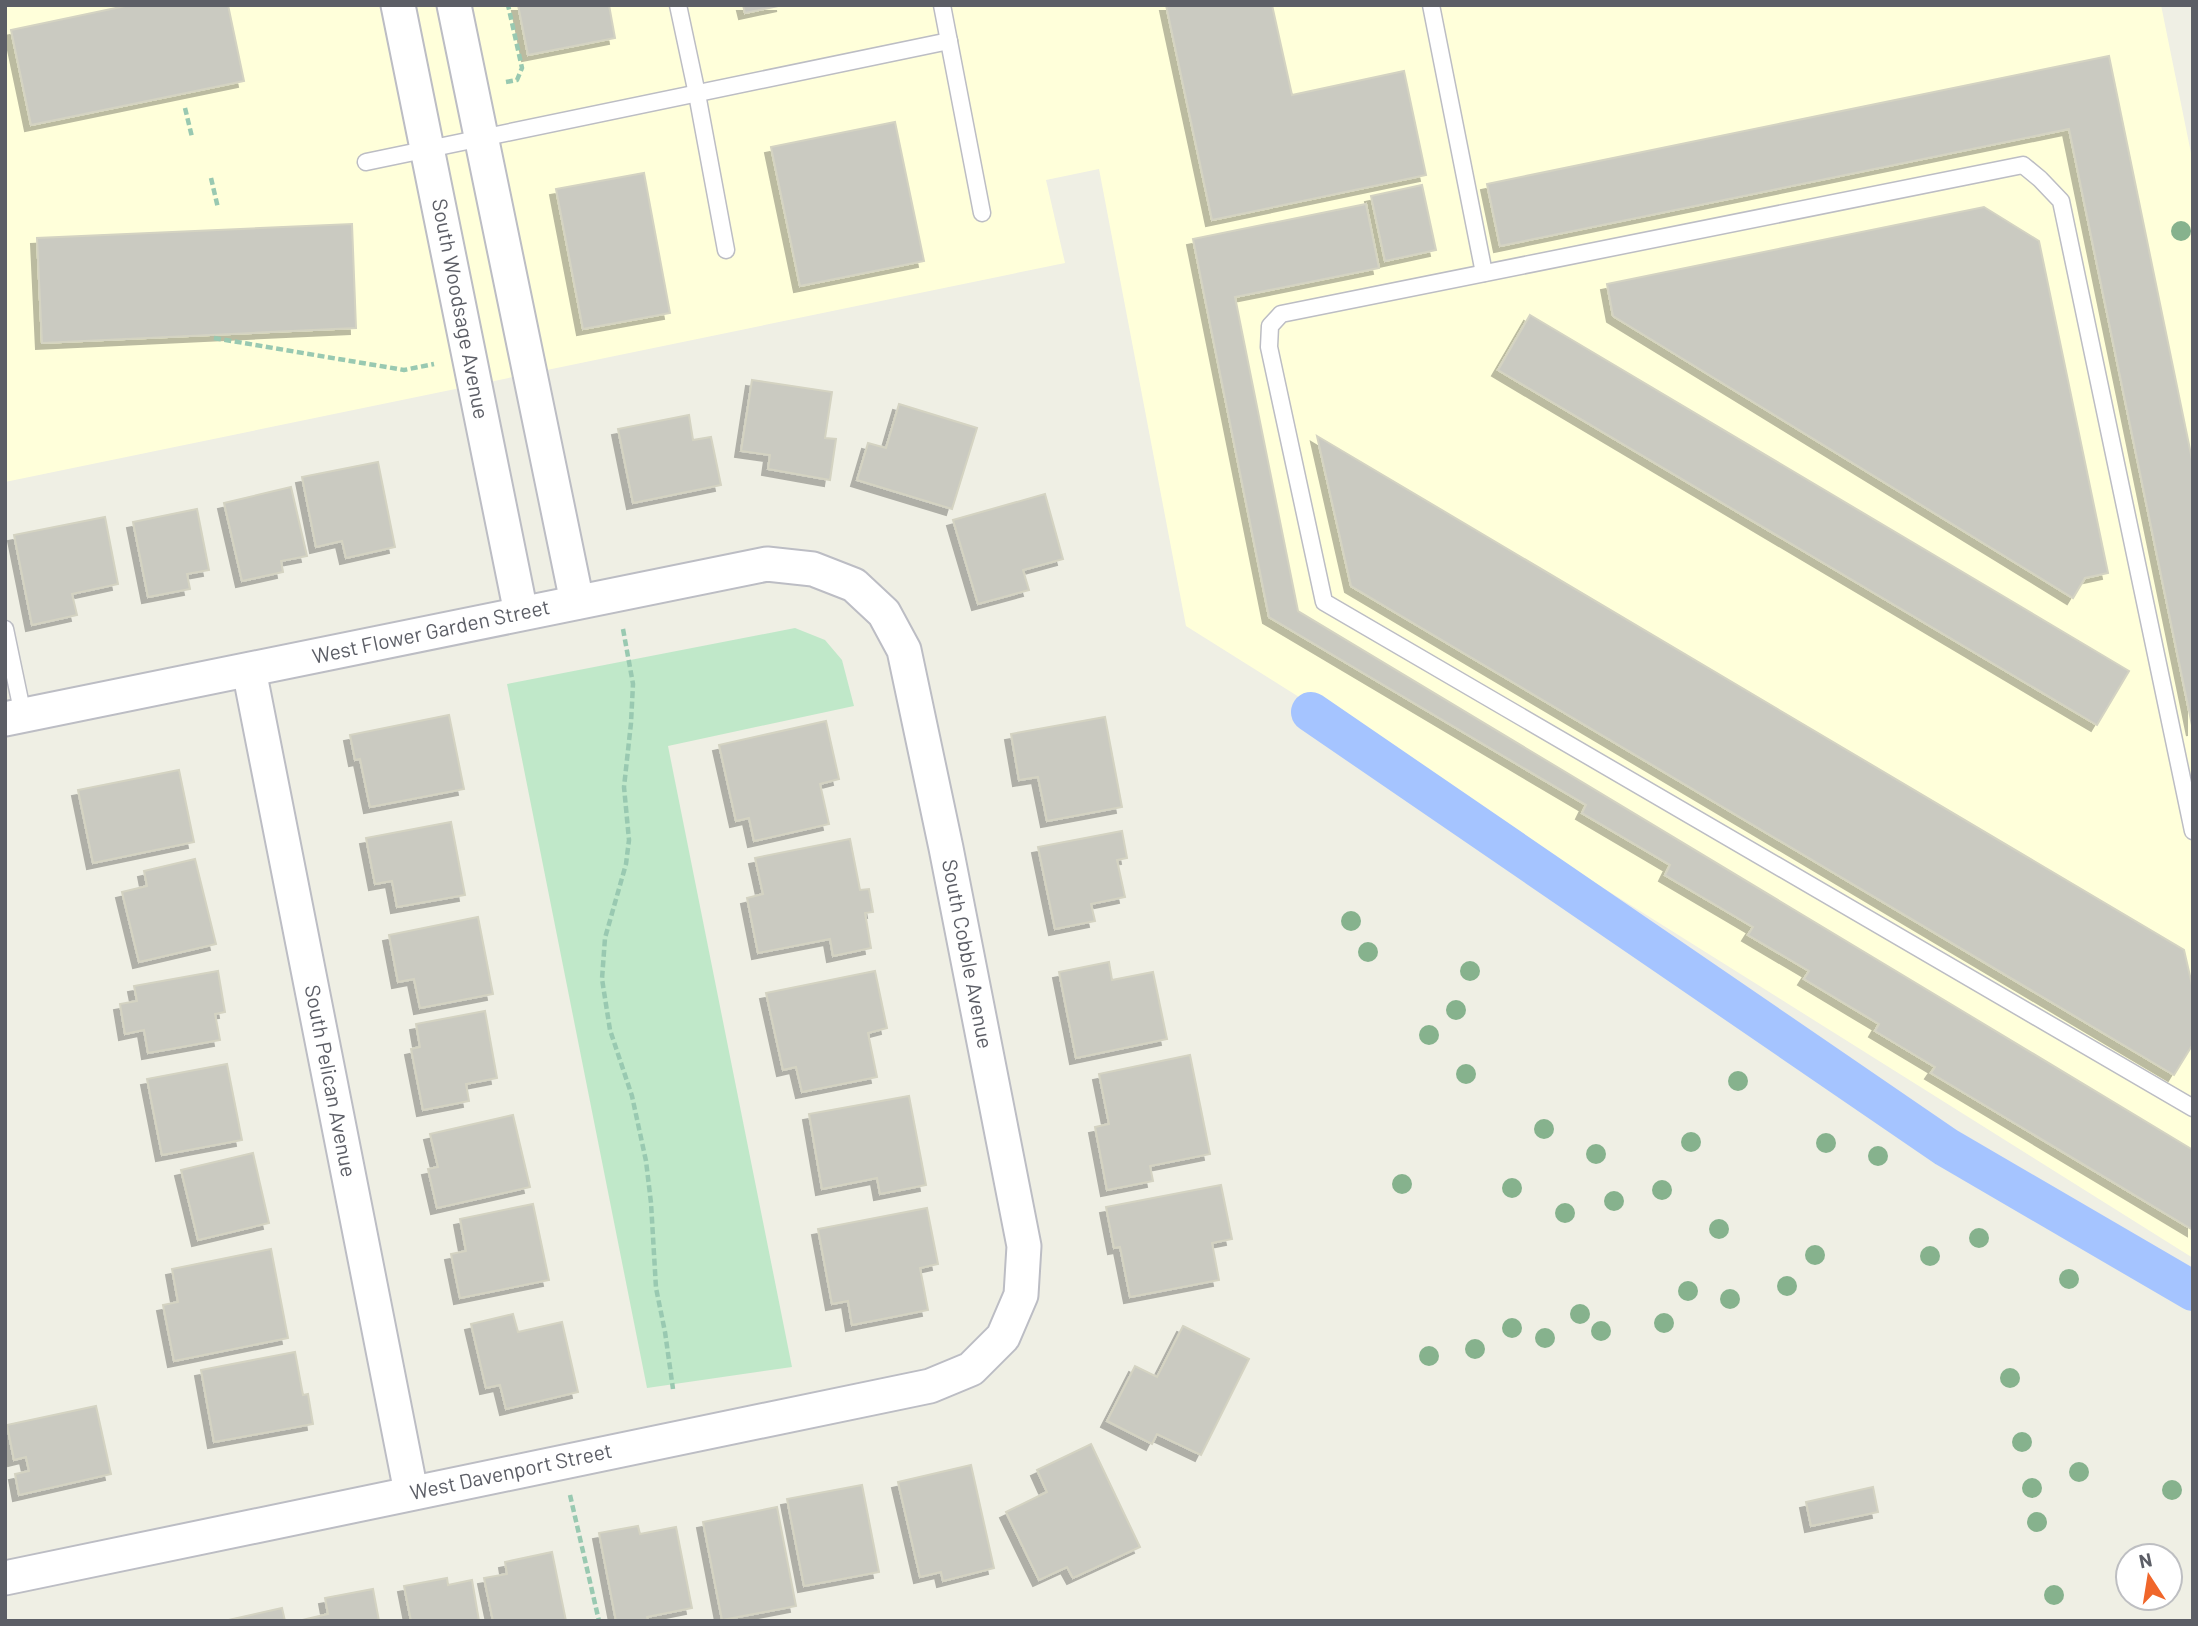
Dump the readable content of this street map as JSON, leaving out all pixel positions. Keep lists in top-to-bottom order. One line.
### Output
{"streets":{"street":["South Woodsage Avenue","West Flower Garden Street","South Cobble Avenue","South Pelican Avenue","West Davenport Street"]},"crossings":[["South Woodsage Avenue","West Flower Garden Street"],["West Flower Garden Street","South Cobble Avenue"],["West Flower Garden Street","South Pelican Avenue"],["South Cobble Avenue","West Davenport Street"],["South Pelican Avenue","West Davenport Street"]],"north":"top"}
